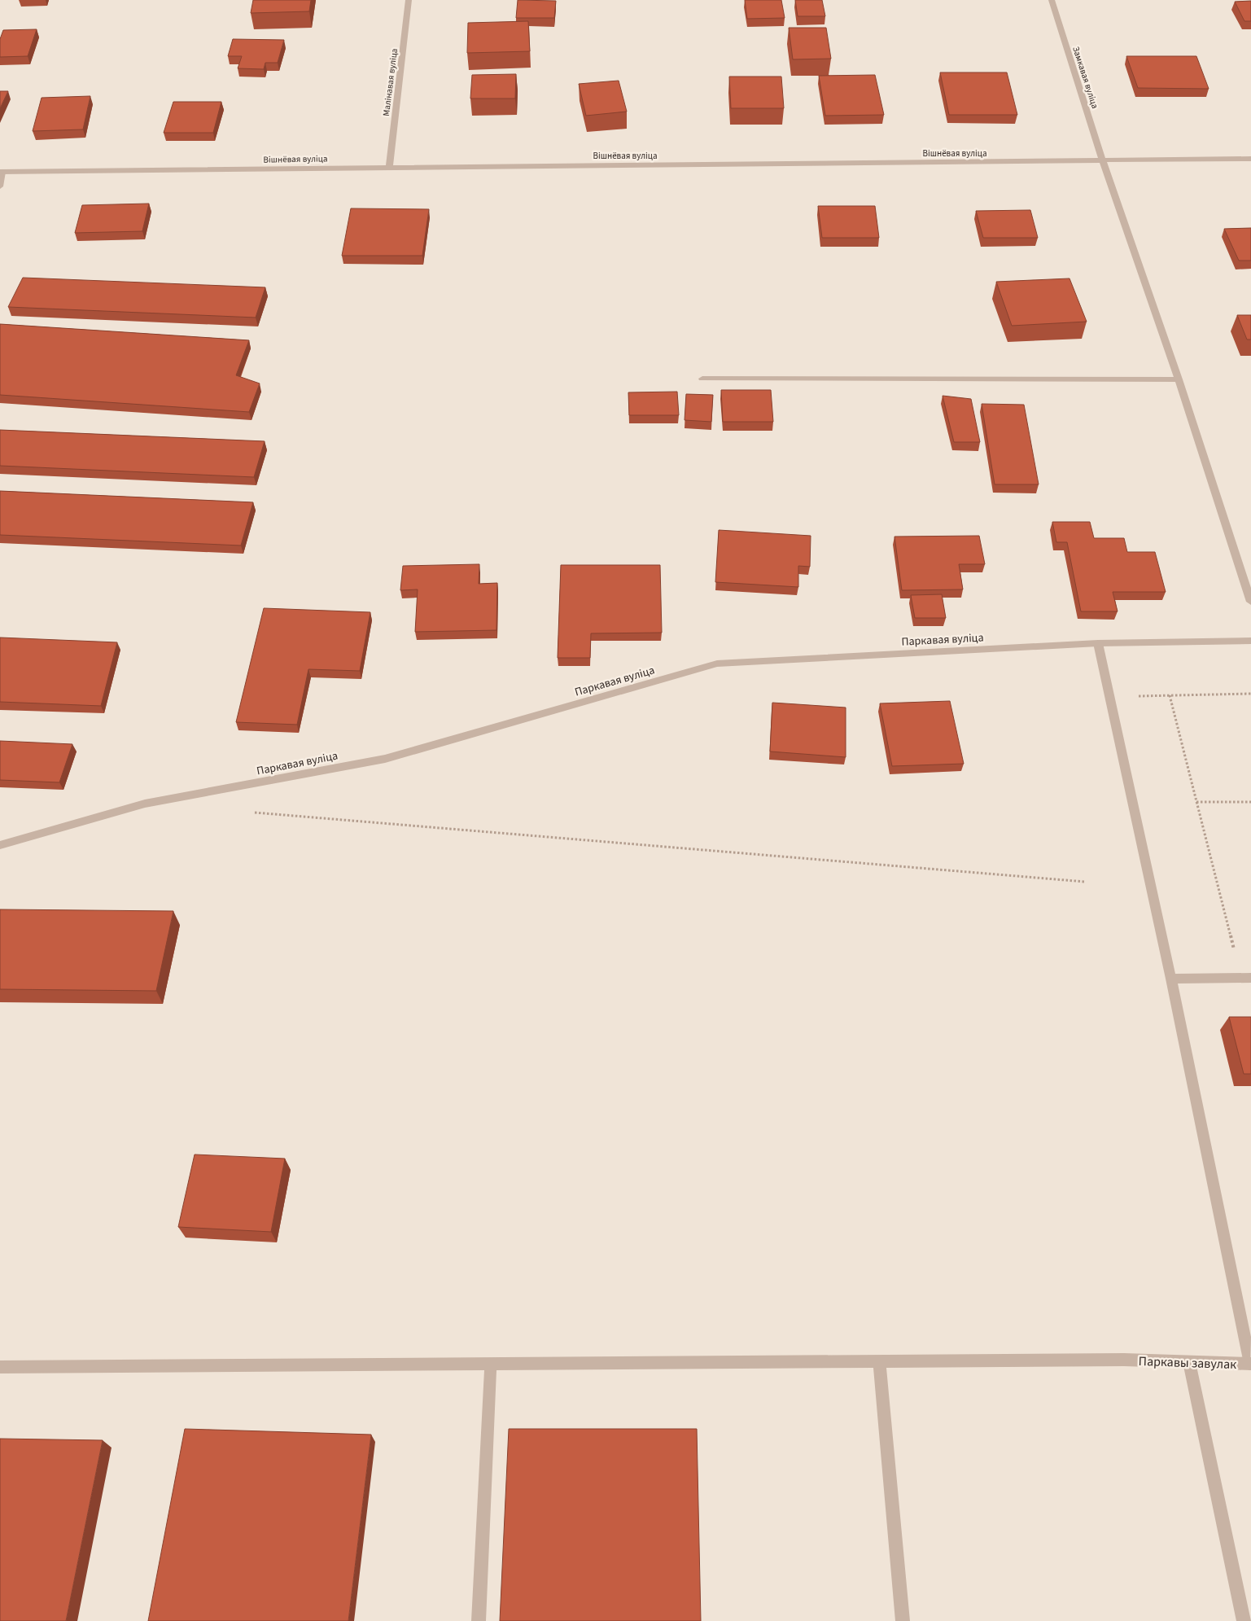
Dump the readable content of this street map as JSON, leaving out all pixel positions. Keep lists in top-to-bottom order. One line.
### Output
{"streets":{"street":["Замкавая вуліца","Малінавая вуліца","Вішнёвая вуліца","Паркавая вуліца","Паркавы завулак"]},"crossings":[["Замкавая вуліца","Вішнёвая вуліца"],["Малінавая вуліца","Вішнёвая вуліца"]]}
